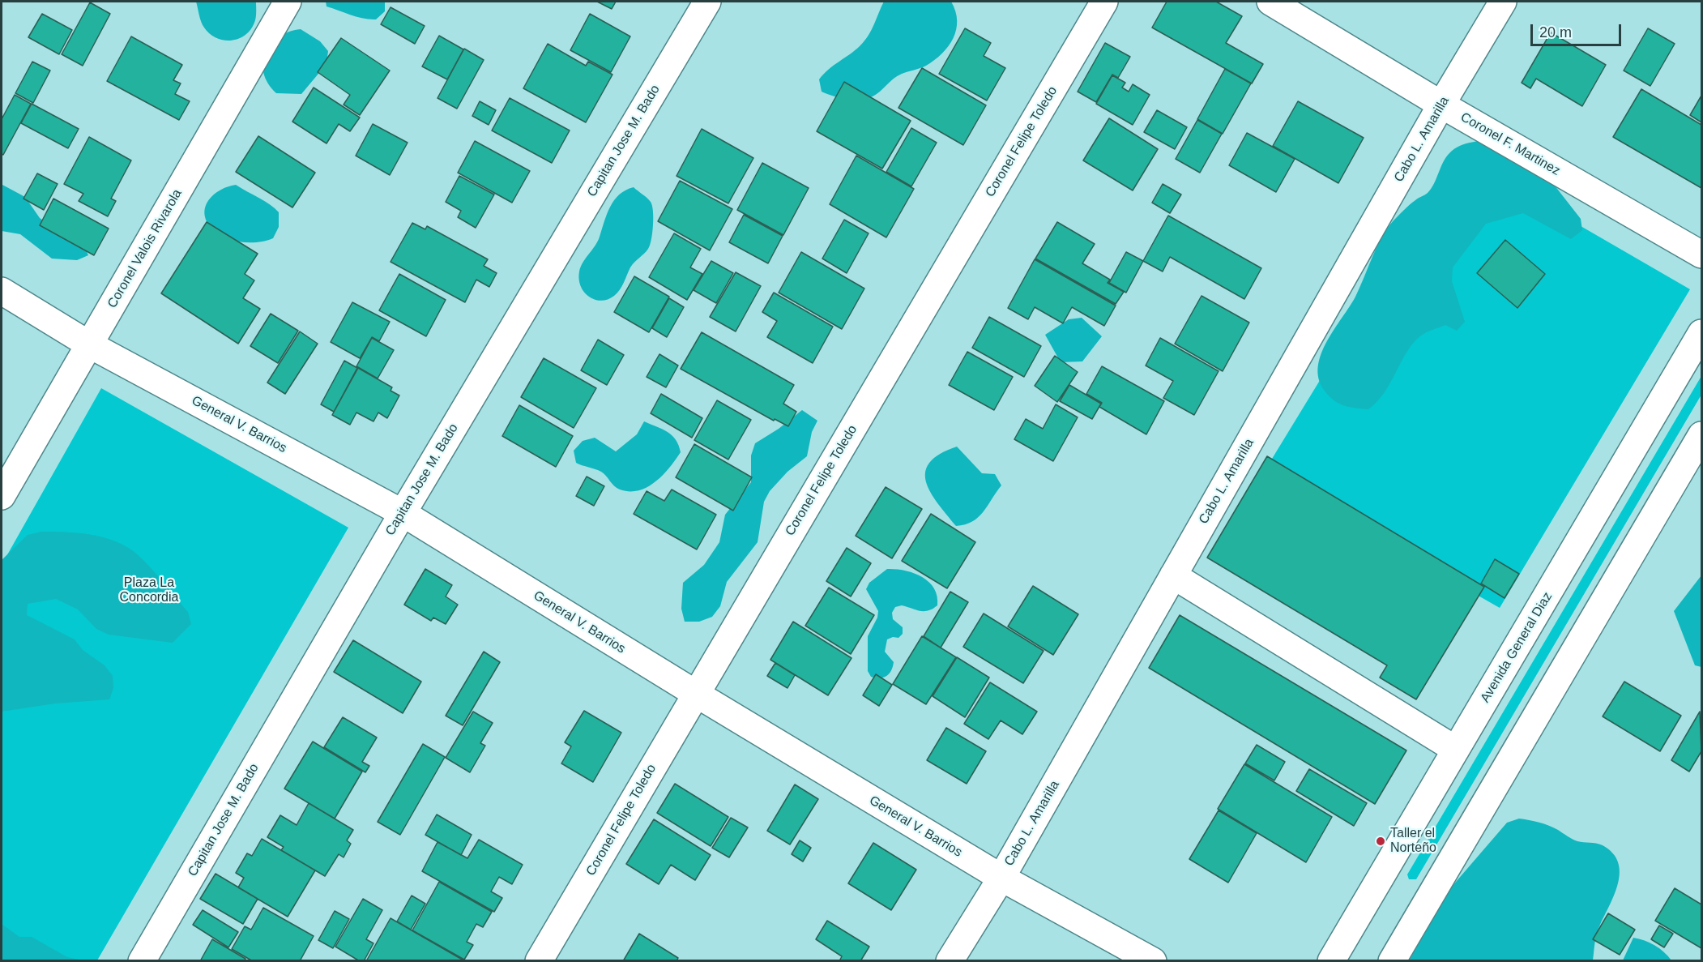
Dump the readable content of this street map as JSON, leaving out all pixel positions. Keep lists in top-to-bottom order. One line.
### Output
{"streets":{"street":["Cabo L. Amarilla","Capitan Jose M. Bado","Coronel Felipe Toledo","Coronel F. Martinez","Coronel Valois Rivarola","General V. Barrios","Avenida General Diaz"]},"crossings":[["Cabo L. Amarilla","Coronel F. Martinez"],["Cabo L. Amarilla","General V. Barrios"],["Capitan Jose M. Bado","General V. Barrios"],["Coronel Felipe Toledo","General V. Barrios"],["Coronel Valois Rivarola","General V. Barrios"]],"parks":["Plaza La Concordia"],"places":["Taller el Norteño"],"scale_bar":"20 m"}
